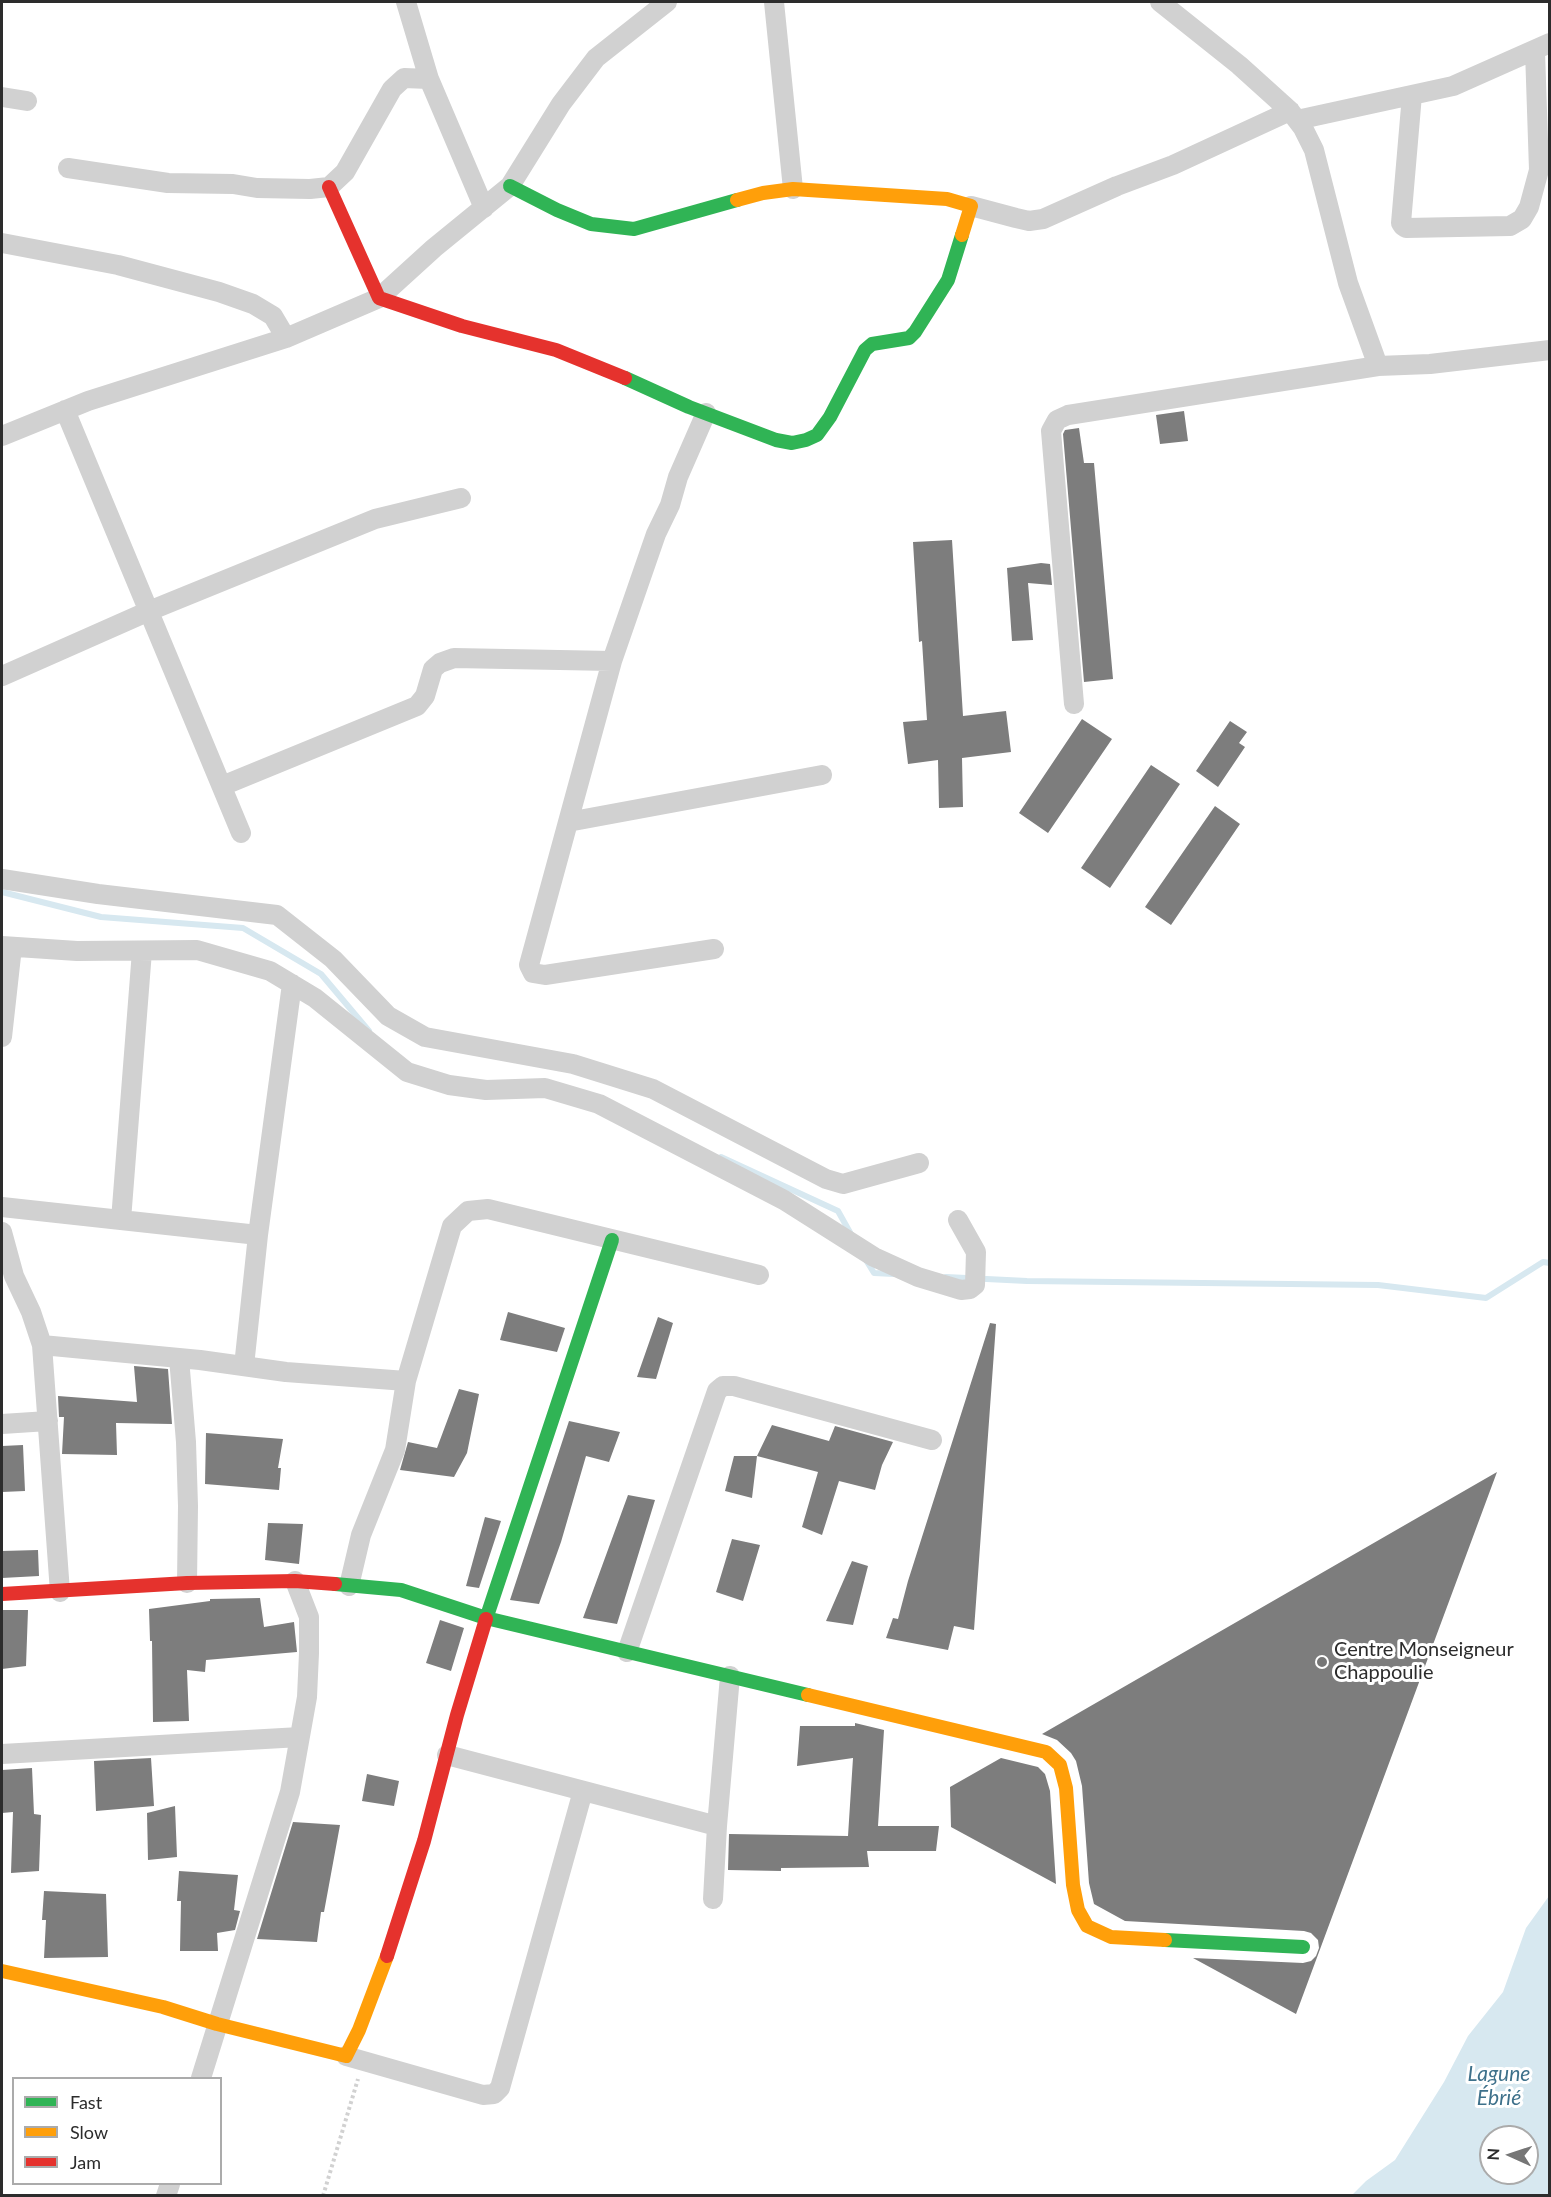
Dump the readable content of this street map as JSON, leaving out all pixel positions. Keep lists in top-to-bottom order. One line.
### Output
{"water":["Lagune Ébrié"],"places":["Centre Monseigneur Chappoulie"],"legend":["Fast","Slow","Jam"],"north":"left"}
